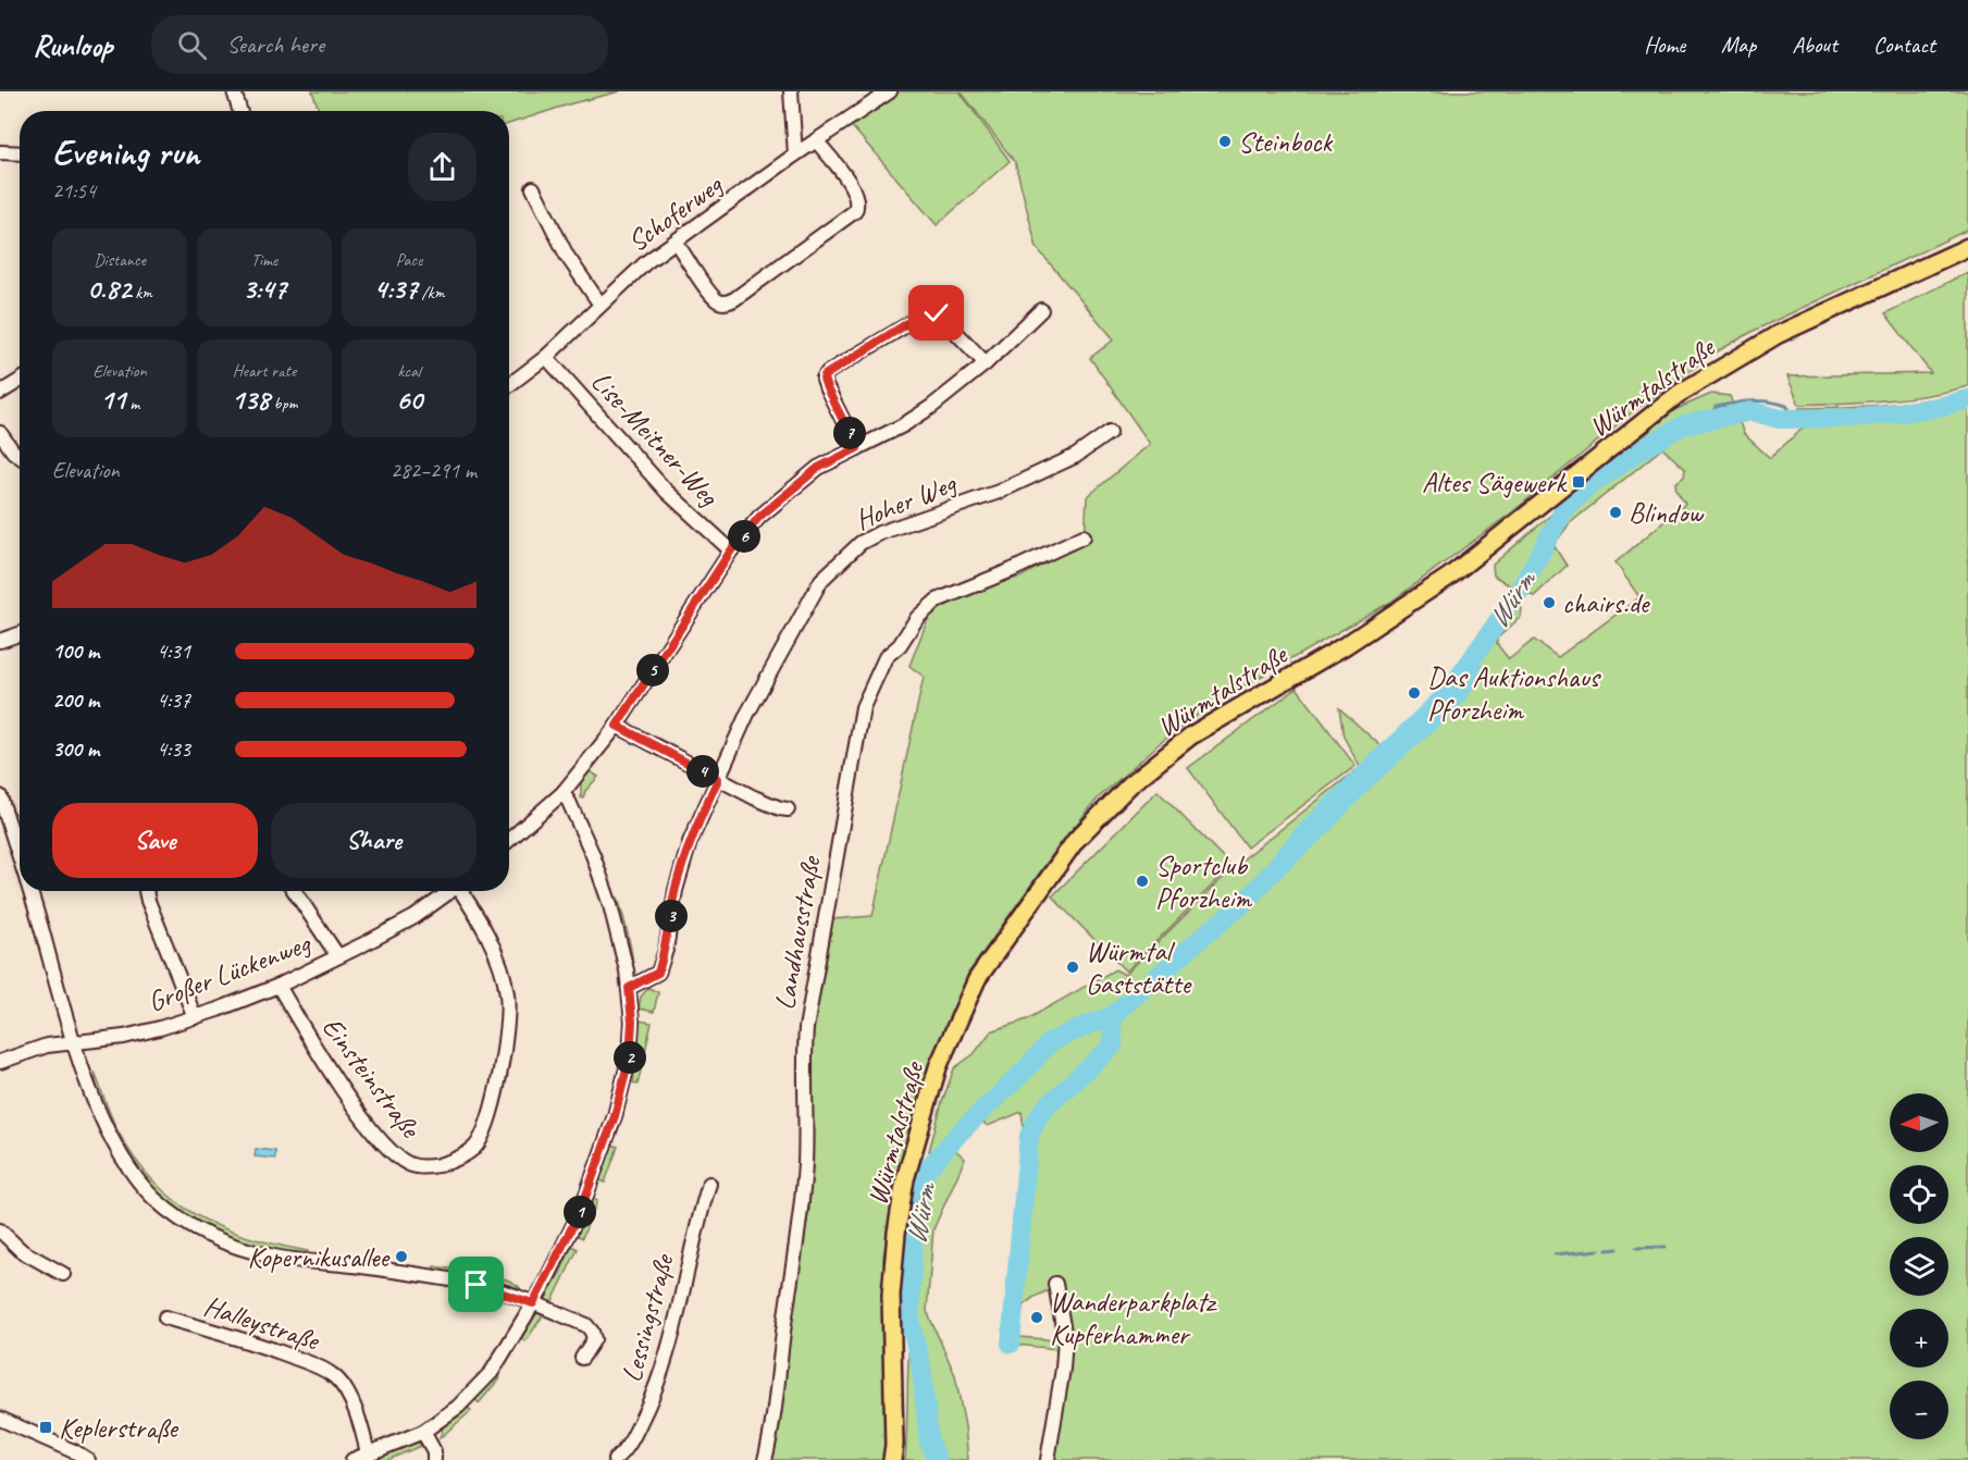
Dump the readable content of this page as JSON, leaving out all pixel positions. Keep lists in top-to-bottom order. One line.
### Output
{"streets":{"main road":["Würmtalstraße"],"street":["Schoferweg","Lise-Meitner-Weg","Hoher Weg","Landhausstraße","Großer Lückenweg","Einsteinstraße","Lessingstraße","Halleystraße"]},"crossings":[["Schoferweg","Lise-Meitner-Weg"],["Großer Lückenweg","Einsteinstraße"]],"water":["Würm"],"places":{"other":["Steinbock","Blindow","chairs.de","Das Auktionshaus Pforzheim","Sportclub Pforzheim","Würmtal Gaststätte","Kopernikusallee","Wanderparkplatz Kupferhammer"],"transit":["Altes Sägewerk","Keplerstraße"]},"north":"left","page":{"header":"Runloop","search":"Search here","nav":["Home","Map","About","Contact"],"heading":["Evening run","21:54"],"stats":[["Distance","0.82 km"],["Time","3:47"],["Pace","4:37 /km"],["Elevation","11 m"],["Heart rate","138 bpm"],["kcal","60"]],"pins":["7","6","5","4","3","2","1"],"chart":["Elevation","282–291 m"],"list":[{"name":"100 m","note":"4:31"},{"name":"200 m","note":"4:37"},{"name":"300 m","note":"4:33"}],"buttons":["Save","Share"],"map_buttons":["+","−"]}}
